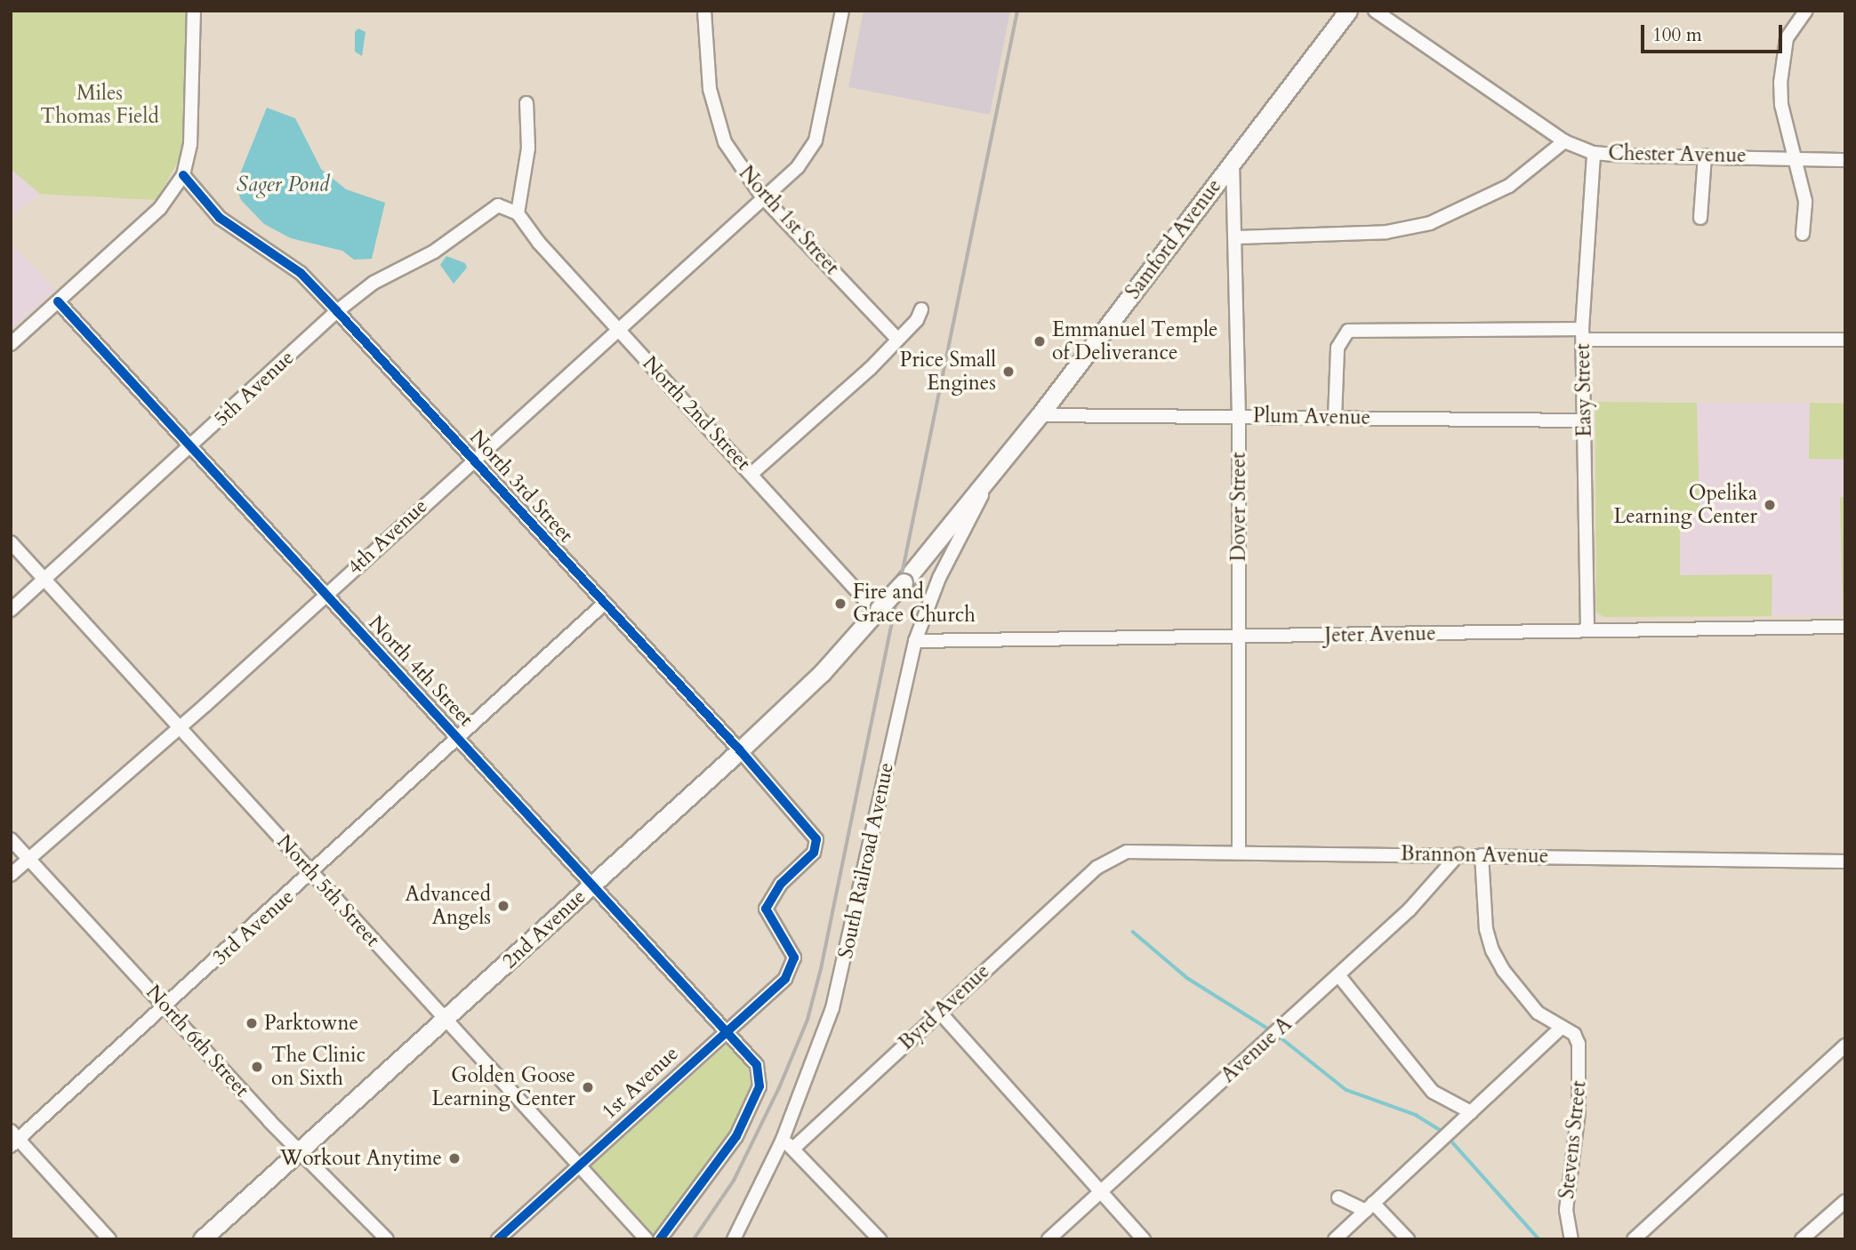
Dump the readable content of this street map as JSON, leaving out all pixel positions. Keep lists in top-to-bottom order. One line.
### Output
{"streets":{"main road":["Samford Avenue","2nd Avenue"],"street":["Chester Avenue","North 1st Street","5th Avenue","Easy Street","North 2nd Street","Plum Avenue","North 3rd Street","Dover Street","4th Avenue","Jeter Avenue","North 4th Street","Brannon Avenue","South Railroad Avenue","North 5th Street","3rd Avenue","Byrd Avenue","North 6th Street","Avenue A","1st Avenue","Stevens Street"]},"crossings":[["Chester Avenue","Easy Street"],["North 1st Street","4th Avenue"],["Samford Avenue","Plum Avenue"],["Samford Avenue","Dover Street"],["Samford Avenue","South Railroad Avenue"],["Samford Avenue","2nd Avenue"],["5th Avenue","North 2nd Street"],["5th Avenue","North 3rd Street"],["5th Avenue","North 4th Street"],["5th Avenue","North 5th Street"],["Easy Street","Plum Avenue"],["Easy Street","Jeter Avenue"],["North 2nd Street","4th Avenue"],["North 2nd Street","2nd Avenue"],["Plum Avenue","Dover Street"],["North 3rd Street","4th Avenue"],["North 3rd Street","3rd Avenue"],["North 3rd Street","2nd Avenue"],["North 3rd Street","1st Avenue"],["Dover Street","Jeter Avenue"],["Dover Street","Brannon Avenue"],["4th Avenue","North 4th Street"],["4th Avenue","North 5th Street"],["4th Avenue","North 6th Street"],["Jeter Avenue","South Railroad Avenue"],["North 4th Street","3rd Avenue"],["North 4th Street","2nd Avenue"],["North 4th Street","1st Avenue"],["Brannon Avenue","Byrd Avenue"],["Brannon Avenue","Avenue A"],["Brannon Avenue","Stevens Street"],["North 5th Street","3rd Avenue"],["North 5th Street","2nd Avenue"],["North 5th Street","1st Avenue"],["3rd Avenue","North 6th Street"],["2nd Avenue","North 6th Street"]],"water":["Sager Pond"],"parks":["Miles Thomas Field"],"places":["Emmanuel Temple of Deliverance","Price Small Engines","Opelika Learning Center","Fire and Grace Church","Advanced Angels","Parktowne","The Clinic on Sixth","Golden Goose Learning Center","Workout Anytime"],"scale_bar":"100 m"}
